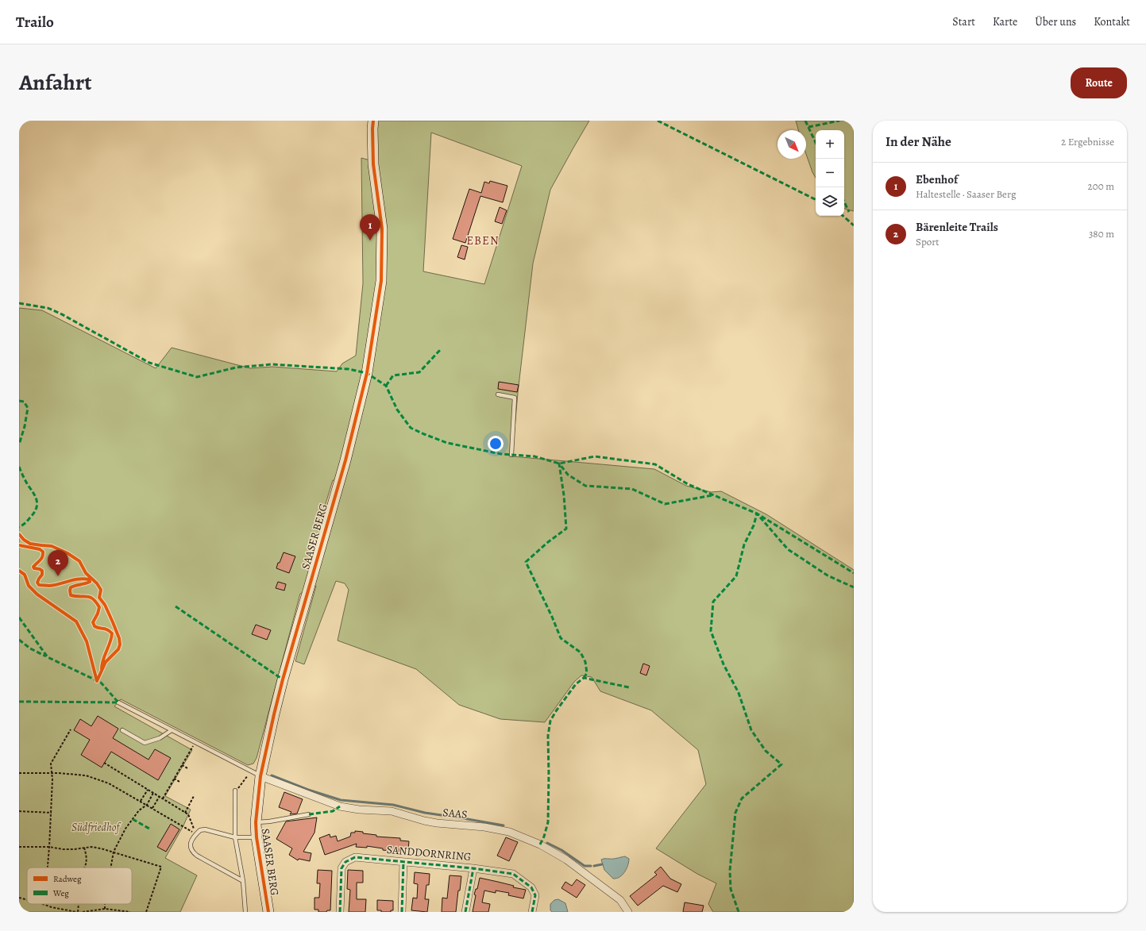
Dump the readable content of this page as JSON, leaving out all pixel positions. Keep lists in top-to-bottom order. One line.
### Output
{"streets":{"street":["SAASER BERG","SAAS","SANDDORNRING"]},"crossings":[["SAASER BERG","SAAS"]],"districts":["EBEN"],"parks":["Südfriedhof"],"legend":["Radweg","Weg"],"north":"bottom right","page":{"header":"Trailo","nav":["Start","Karte","Über uns","Kontakt"],"title":"Anfahrt","buttons":"Route","heading":["In der Nähe","2 Ergebnisse"],"map_buttons":["+","−"],"list":[{"mark":"1","name":"Ebenhof","note":"Haltestelle · Saaser Berg","value":"200 m"},{"mark":"2","name":"Bärenleite Trails","note":"Sport","value":"380 m"}],"pins":["1","2"]}}
